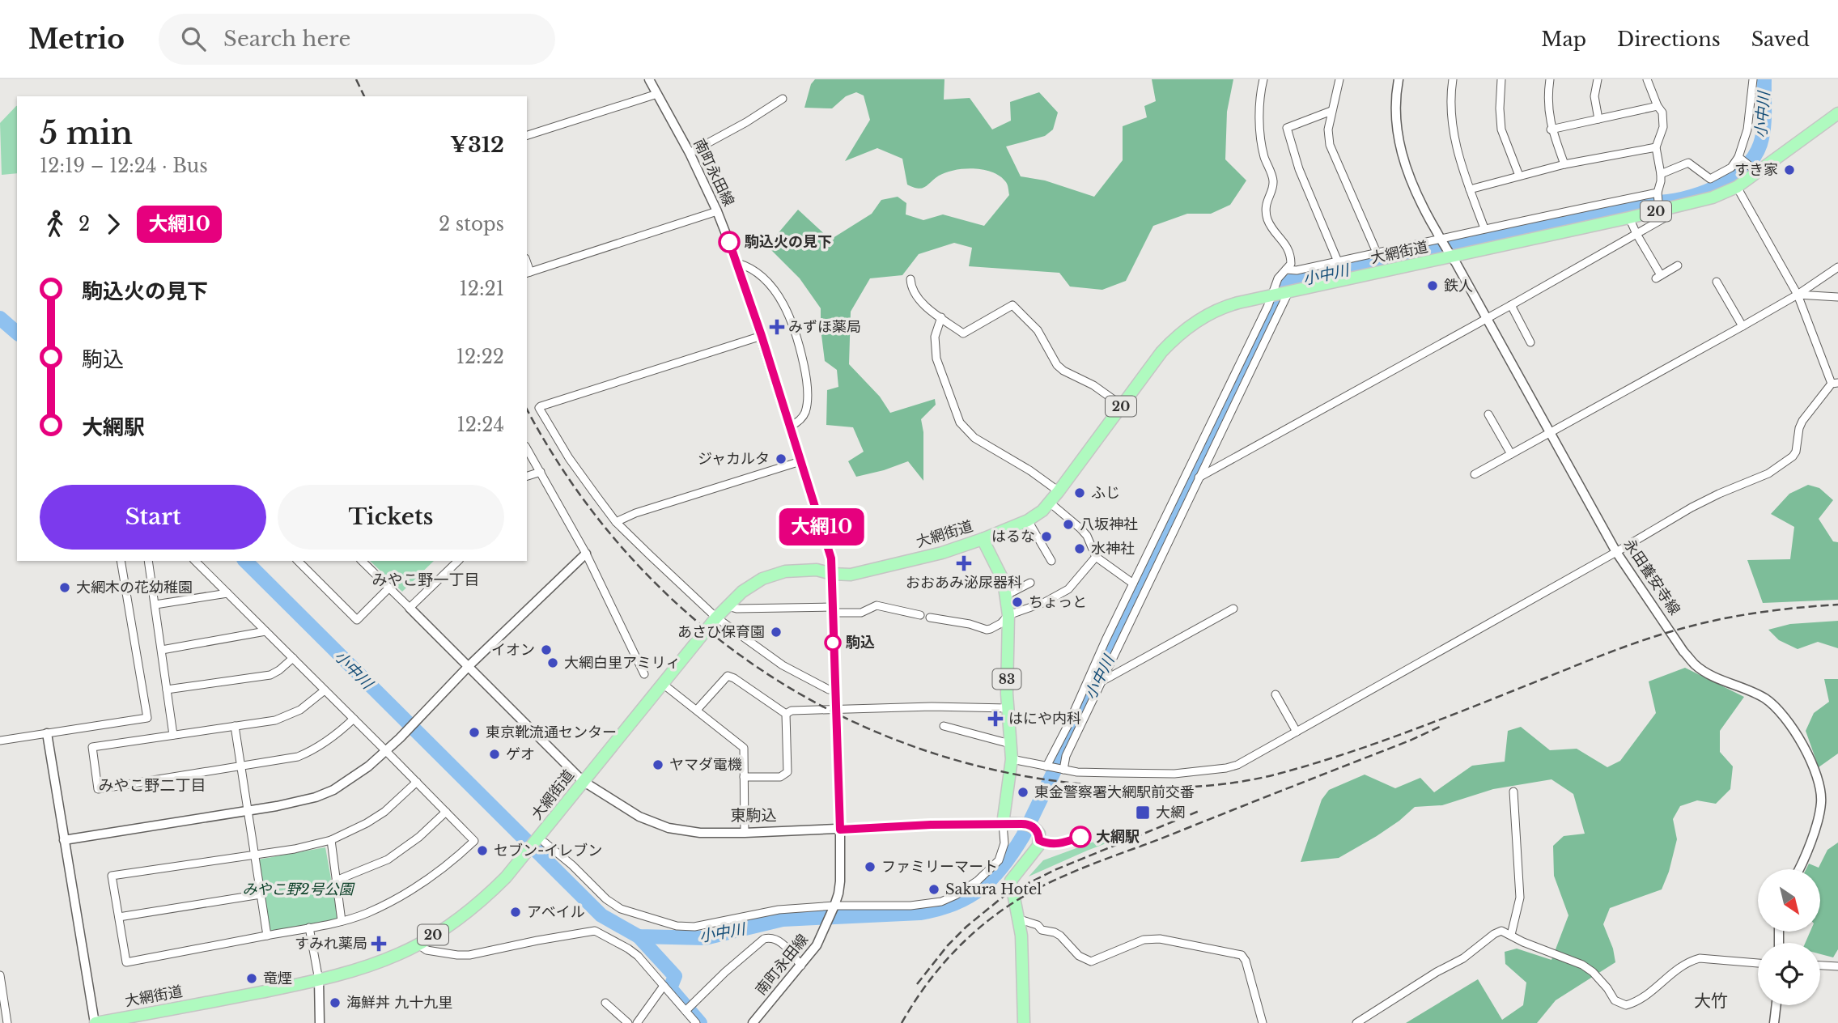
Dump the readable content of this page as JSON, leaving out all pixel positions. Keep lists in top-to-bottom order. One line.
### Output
{"streets":{"main road":["20","大網街道","83"],"street":["南町永田線","永田養安寺線"]},"crossings":[["南町永田線","大網街道"],["大網街道","永田養安寺線"],["大網街道","83"]],"districts":["みやこ野一丁目","みやこ野二丁目","東駒込","大竹"],"water":["小中川"],"parks":["みやこ野2号公園"],"places":{"other":["すき家","駒込火の見下","鉄人","ジャカルタ","ふじ","八坂神社","はるな","水神社","大網木の花幼稚園","ちょっと","あさひ保育園","駒込","イオン","大網白里アミリィ","東京靴流通センター","ゲオ","ヤマダ電機","東金警察署大網駅前交番","大網駅","セブン-イレブン","ファミリーマート","Sakura Hotel","アベイル","竜煙","海鮮丼 九十九里"],"health":["みずほ薬局","おおあみ泌尿器科","はにや内科","すみれ薬局"],"transit":["大網"]},"lines":["bus line 大網10"],"north":"bottom right","page":{"header":"Metrio","search":"Search here","nav":["Map","Directions","Saved"],"on_map":"大網10","heading":["5 min","12:19 – 12:24 · Bus","¥312"],"legs":["2","大網10","2 stops"],"list":[{"name":"駒込火の見下","value":"12:21"},{"name":"駒込","value":"12:22"},{"name":"大網駅","value":"12:24"}],"buttons":["Start","Tickets"]}}
